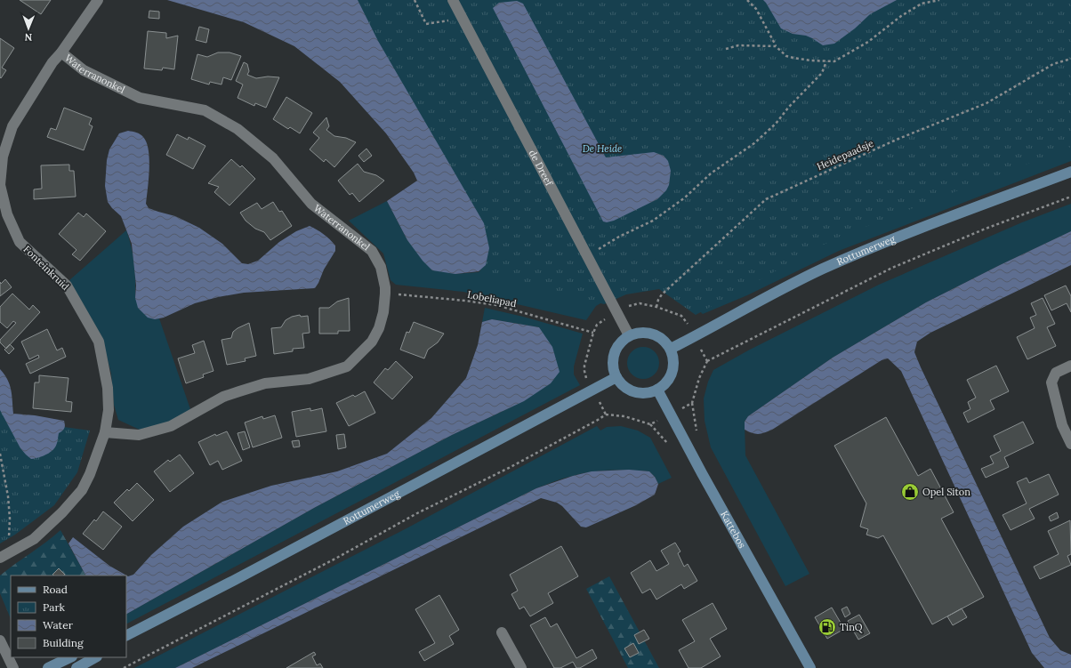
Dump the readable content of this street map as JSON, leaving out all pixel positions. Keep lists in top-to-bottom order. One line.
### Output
{"streets":{"main road":["Rottumerweg","Kattebos"],"street":["Waterranonkel","de Dreef","Fonteinkruid"],"path":["Heidepaadsje","Lobeliapad"]},"crossings":[["Waterranonkel","Fonteinkruid"],["Waterranonkel","Lobeliapad"],["de Dreef","Rottumerweg"],["de Dreef","Kattebos"],["Rottumerweg","Kattebos"]],"parks":["De Heide"],"places":{"shop":["Opel Siton"],"fuel station":["TinQ"]},"legend":["Road","Park","Water","Building"],"north":"bottom"}
